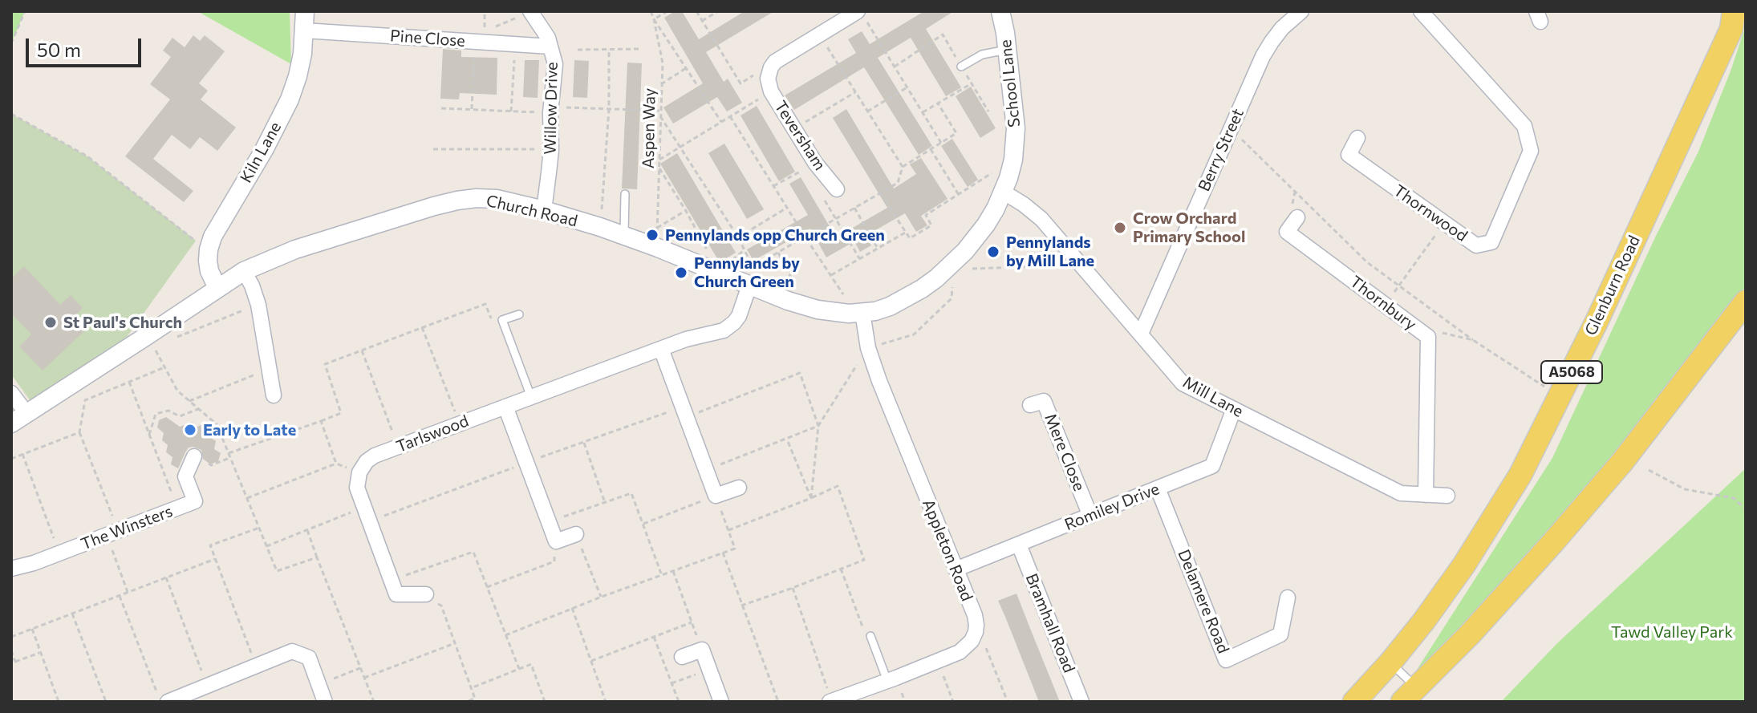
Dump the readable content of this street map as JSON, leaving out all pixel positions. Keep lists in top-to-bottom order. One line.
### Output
{"streets":{"main road":["Glenburn Road","A5068"],"street":["Pine Close","School Lane","Willow Drive","Teversham","Berry Street","Kiln Lane","Church Road","Thornwood","Thornbury","Mill Lane","Tarlswood","Mere Close","Romiley Drive","The Winsters","Appleton Road","Delamere Road","Bramhall Road"],"path":["Aspen Way"]},"crossings":[["Pine Close","Willow Drive"],["Pine Close","Kiln Lane"],["School Lane","Church Road"],["School Lane","Mill Lane"],["Willow Drive","Church Road"],["Aspen Way","Church Road"],["Berry Street","Mill Lane"],["Church Road","Mill Lane"],["Church Road","Tarlswood"],["Church Road","Appleton Road"],["Thornbury","Mill Lane"],["Mill Lane","Romiley Drive"],["Mere Close","Romiley Drive"],["Romiley Drive","Appleton Road"],["Romiley Drive","Delamere Road"],["Romiley Drive","Bramhall Road"]],"parks":["Tawd Valley Park"],"places":["Crow Orchard Primary School","Pennylands opp Church Green","Pennylands by Mill Lane","Pennylands by Church Green","St Paul's Church","Early to Late"],"scale_bar":"50 m"}
